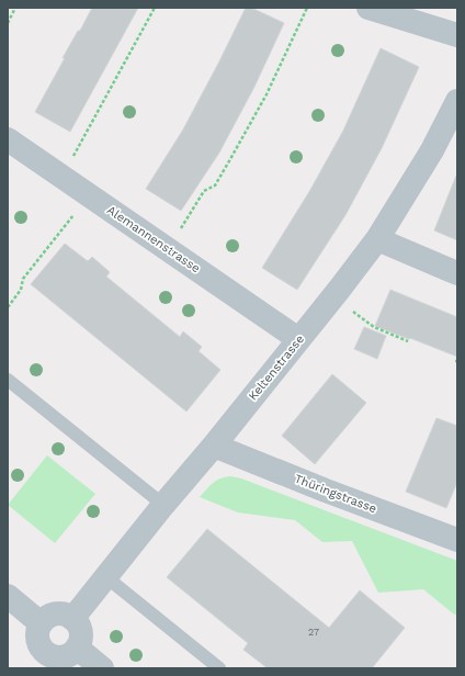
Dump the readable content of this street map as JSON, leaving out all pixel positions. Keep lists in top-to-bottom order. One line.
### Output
{"streets":{"street":["Alemannenstrasse","Keltenstrasse","Thüringstrasse"]},"crossings":[["Alemannenstrasse","Keltenstrasse"],["Keltenstrasse","Thüringstrasse"]],"house_numbers":["27"]}
